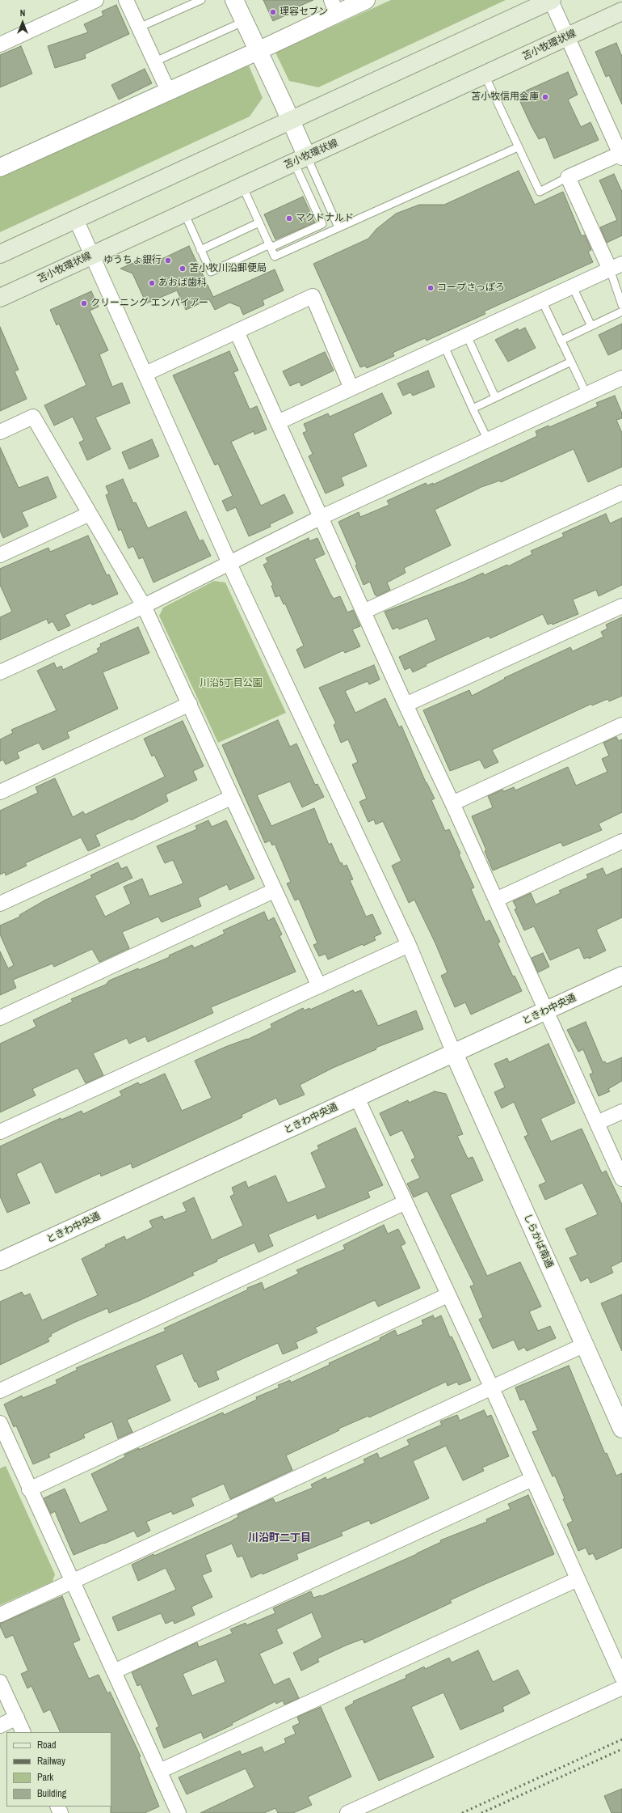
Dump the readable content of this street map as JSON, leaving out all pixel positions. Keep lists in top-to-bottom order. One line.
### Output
{"streets":{"main road":["苫小牧環状線"],"street":["ときわ中央通","しらかば南通"]},"crossings":[["ときわ中央通","しらかば南通"]],"districts":["川沿町二丁目"],"parks":["川沿5丁目公園"],"places":["理容セブン","苫小牧信用金庫","マクドナルド","ゆうちょ銀行","苫小牧川沿郵便局","あおば歯科","コープさっぽろ","クリーニング エンパイアー"],"legend":["Road","Railway","Park","Building"],"north":"top"}
